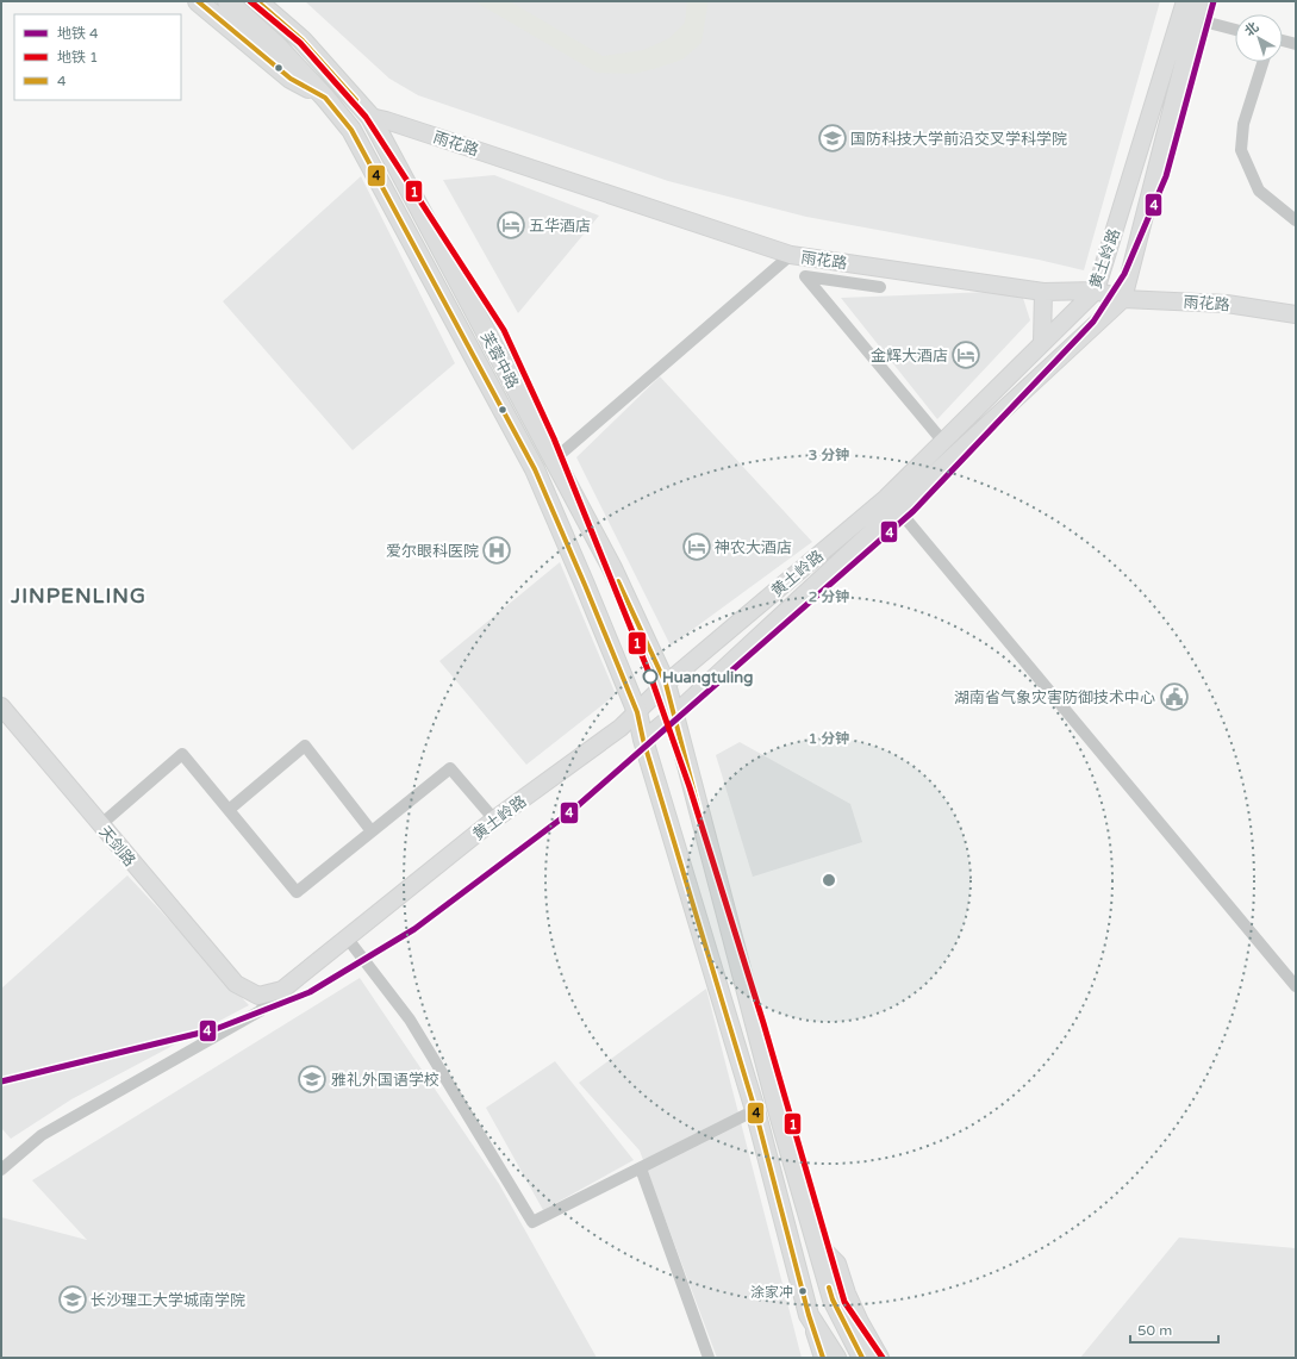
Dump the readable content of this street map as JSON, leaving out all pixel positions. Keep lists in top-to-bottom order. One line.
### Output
{"streets":{"main road":["芙蓉中路"],"street":["雨花路","黄土岭路","天剑路"]},"crossings":[["雨花路","黄土岭路"],["雨花路","芙蓉中路"],["黄土岭路","芙蓉中路"],["黄土岭路","天剑路"]],"districts":["JINPENLING"],"places":{"school or university":["国防科技大学前沿交叉学科学院","雅礼外国语学校","长沙理工大学城南学院"],"hotel":["五华酒店","金辉大酒店","神农大酒店"],"hospital":["爱尔眼科医院"],"other":["Huangtuling","涂家冲"],"public building":["湖南省气象灾害防御技术中心"]},"lines":["metro line 4","metro line 1","transit line 4"],"legend":["地铁 4","地铁 1","4"],"scale_bar":"50 m","north":"top left","rings":["3 分钟","2 分钟","1 分钟"]}
